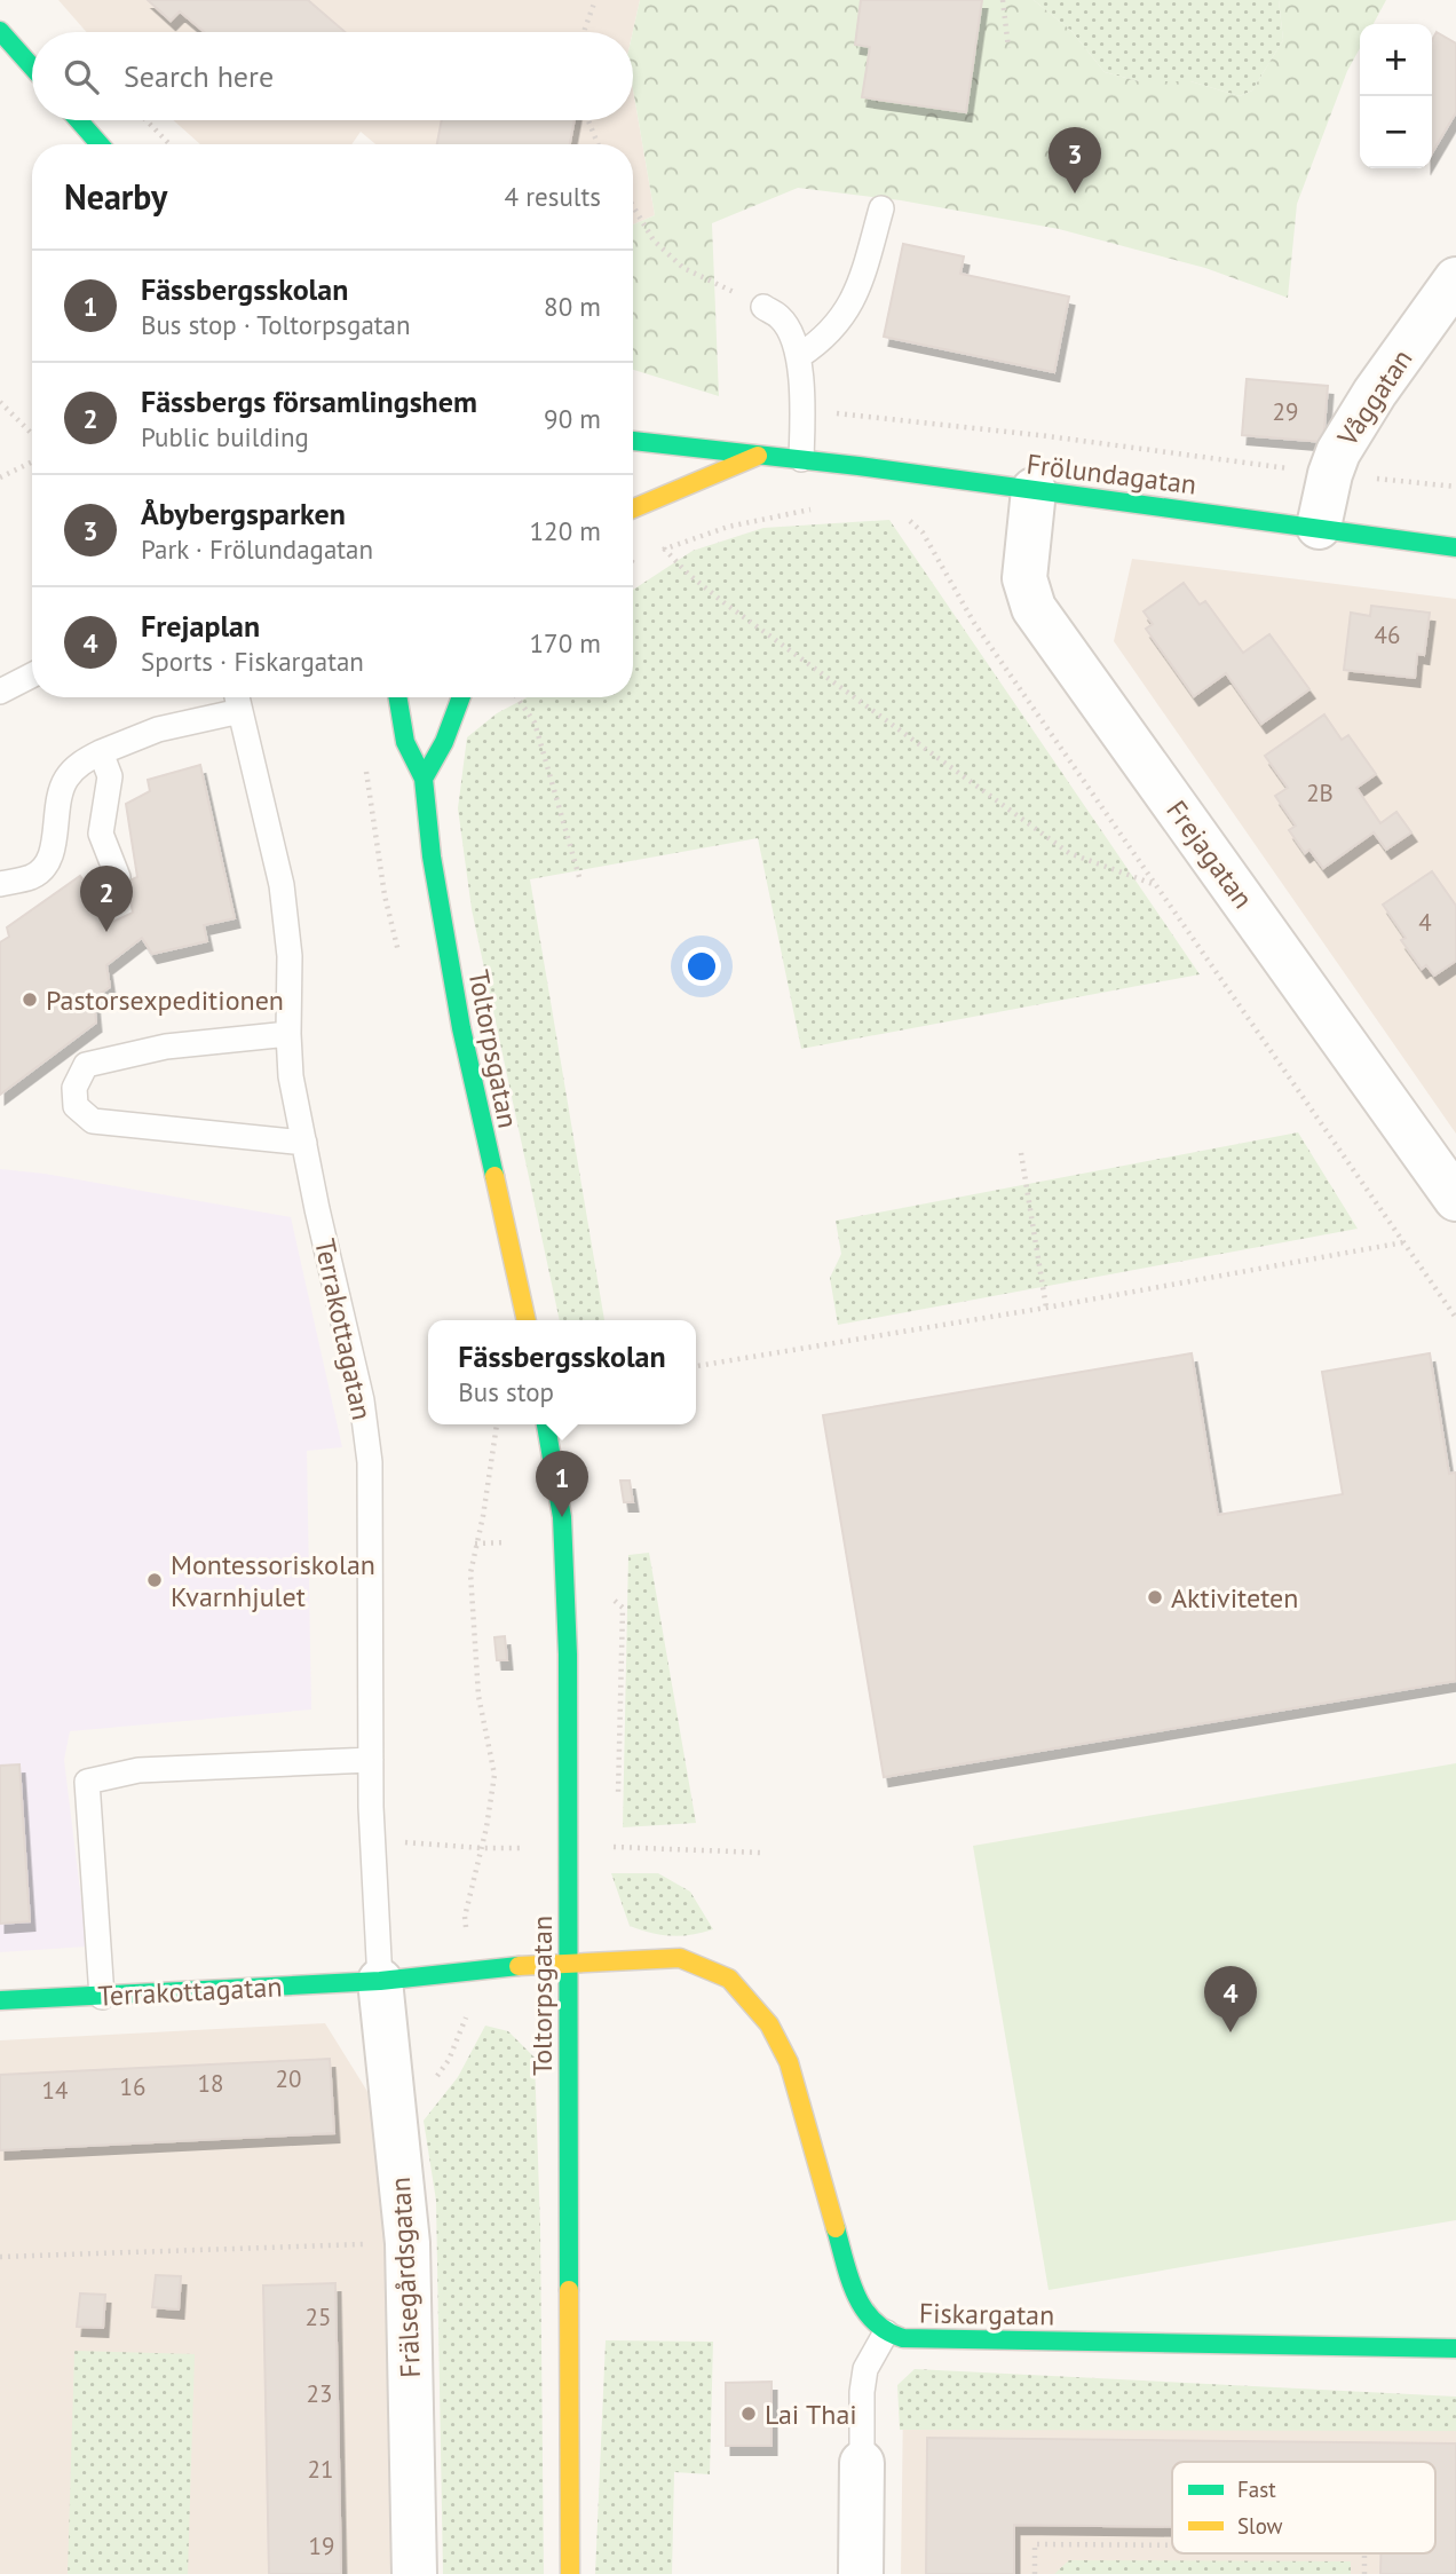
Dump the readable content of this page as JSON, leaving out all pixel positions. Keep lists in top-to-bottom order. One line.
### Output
{"streets":{"street":["Våggatan","Frölundagatan","Frejagatan","Toltorpsgatan","Terrakottagatan","Frälsegårdsgatan","Fiskargatan"]},"crossings":[["Våggatan","Frölundagatan"],["Frölundagatan","Frejagatan"],["Toltorpsgatan","Terrakottagatan"],["Toltorpsgatan","Fiskargatan"],["Terrakottagatan","Frälsegårdsgatan"],["Terrakottagatan","Fiskargatan"]],"places":["Pastorsexpeditionen","Montessoriskolan Kvarnhjulet","Aktiviteten","Lai Thai"],"house_numbers":["29","46","2B","4","20","18","16","14","25","23","21","19"],"legend":["Fast","Slow"],"page":{"map_buttons":["+","−"],"search":"Search here","pins":["3","2","1","4"],"heading":["Nearby","4 results"],"list":[{"mark":"1","name":"Fässbergsskolan","note":"Bus stop · Toltorpsgatan","value":"80 m"},{"mark":"2","name":"Fässbergs församlingshem","note":"Public building","value":"90 m"},{"mark":"3","name":"Åbybergsparken","note":"Park · Frölundagatan","value":"120 m"},{"mark":"4","name":"Frejaplan","note":"Sports · Fiskargatan","value":"170 m"}],"popup":["Fässbergsskolan","Bus stop"]}}
